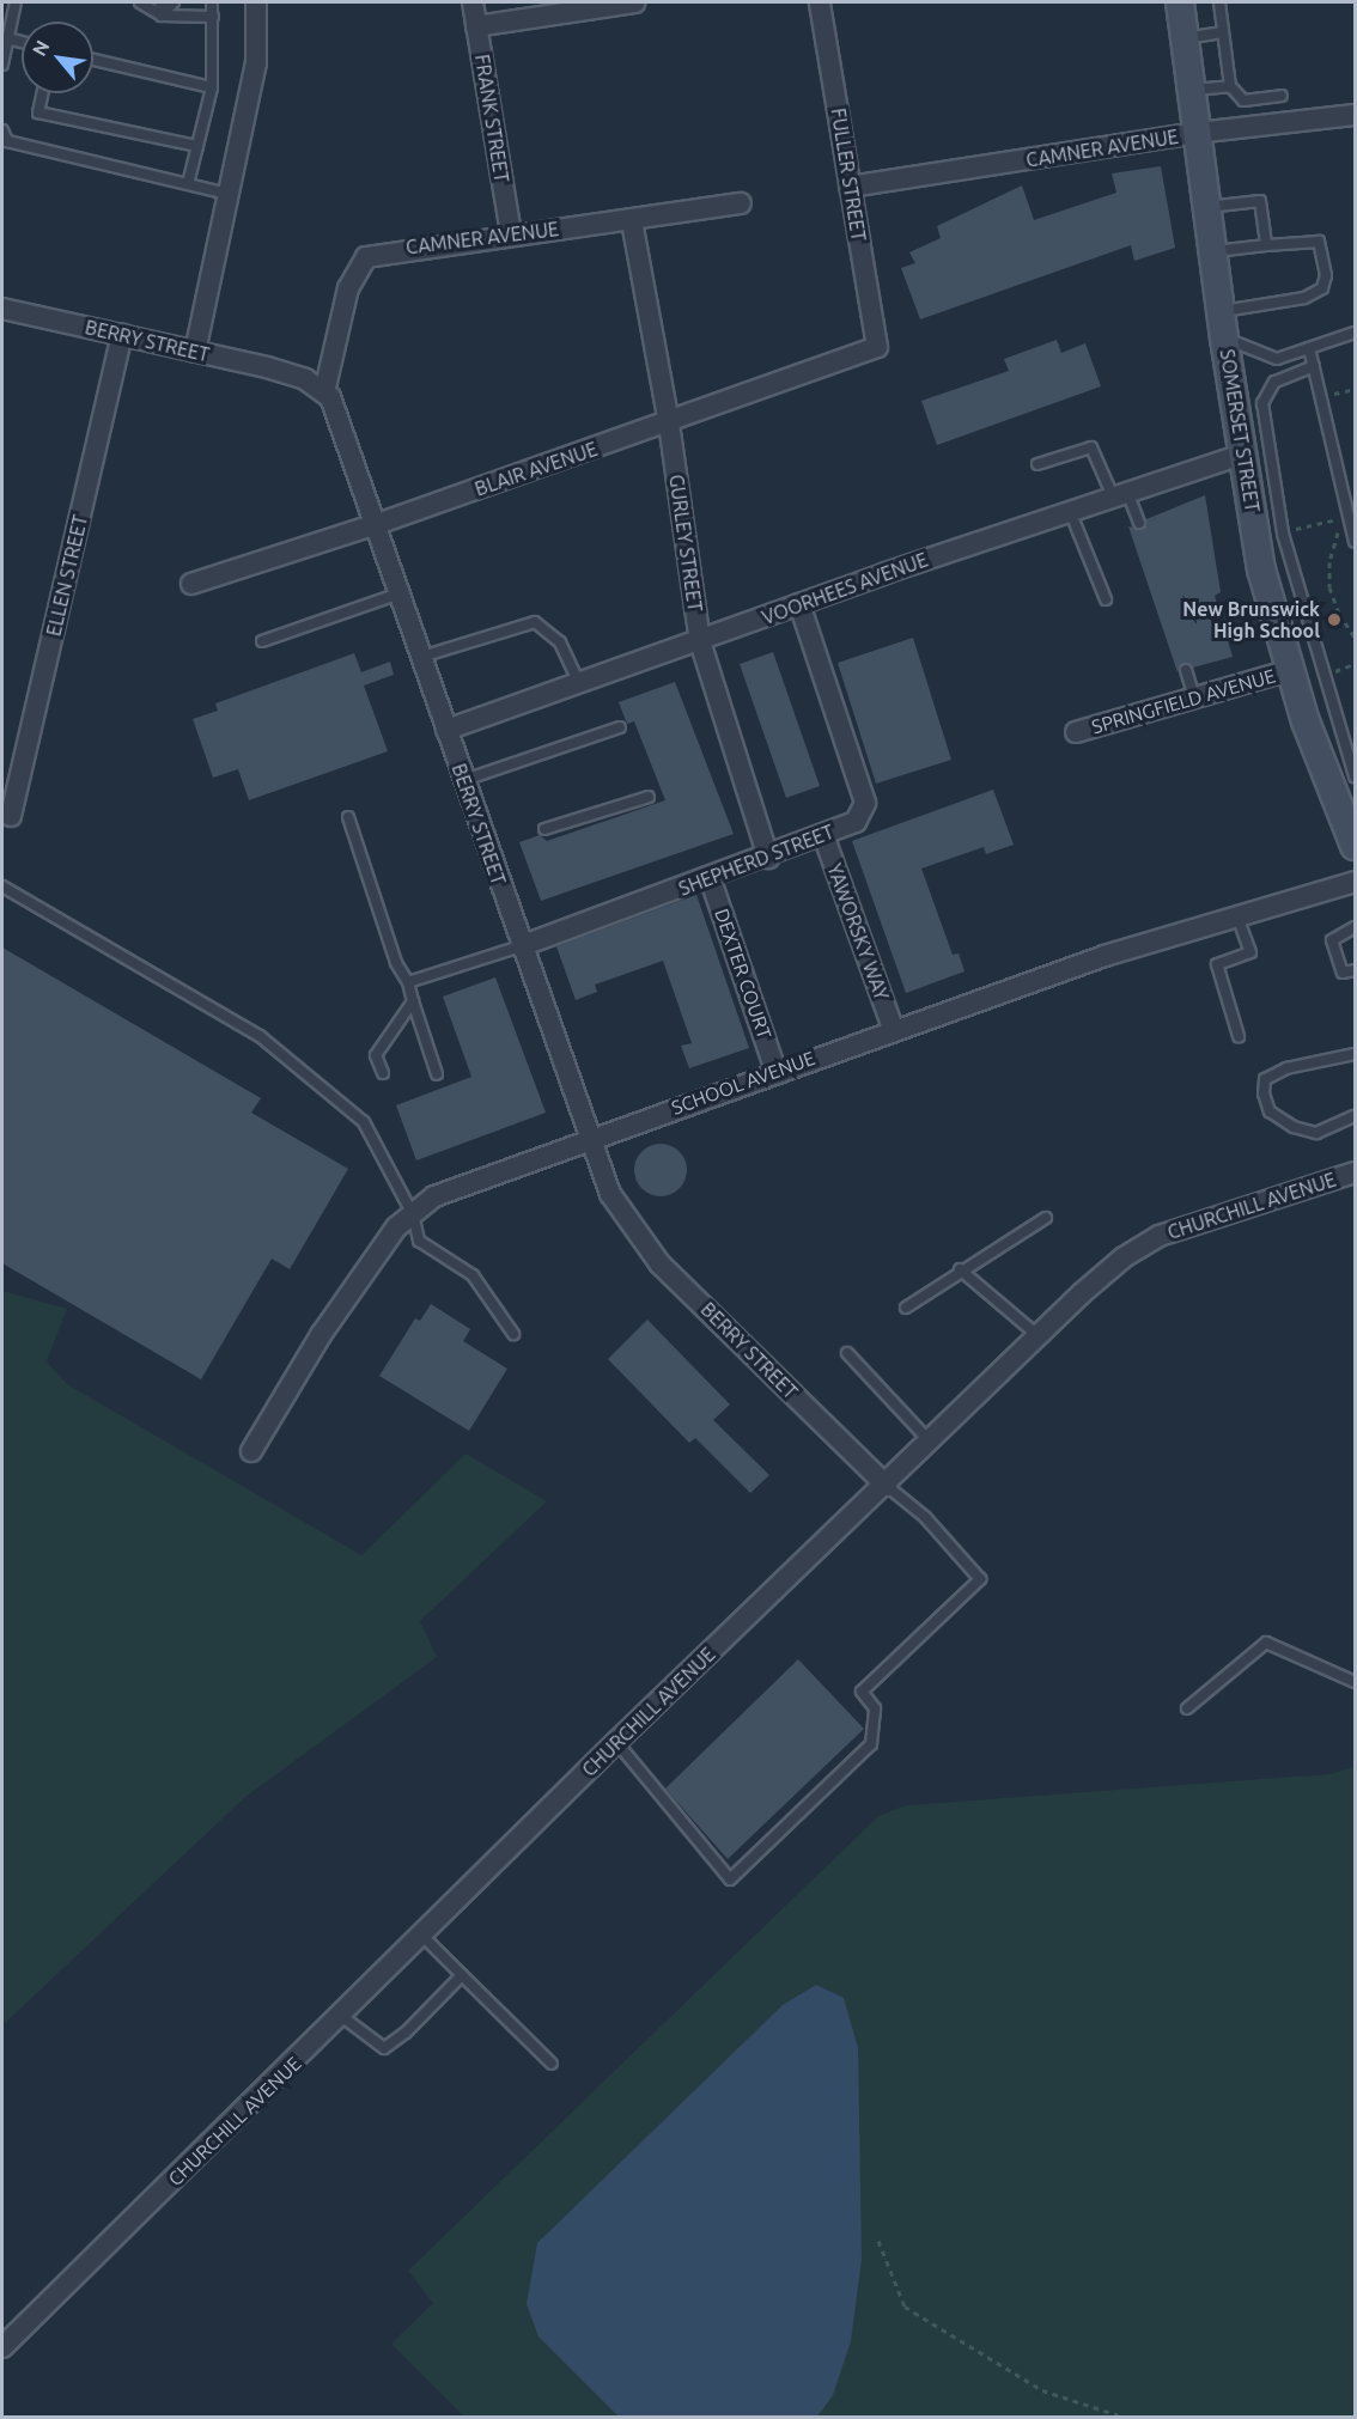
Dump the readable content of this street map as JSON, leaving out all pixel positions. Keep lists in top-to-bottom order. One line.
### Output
{"streets":{"main road":["SOMERSET STREET"],"street":["FRANK STREET","CAMNER AVENUE","FULLER STREET","BERRY STREET","BLAIR AVENUE","GURLEY STREET","ELLEN STREET","VOORHEES AVENUE","SPRINGFIELD AVENUE","SHEPHERD STREET","YAWORSKY WAY","DEXTER COURT","SCHOOL AVENUE","CHURCHILL AVENUE"]},"crossings":[["FRANK STREET","CAMNER AVENUE"],["CAMNER AVENUE","FULLER STREET"],["CAMNER AVENUE","BERRY STREET"],["CAMNER AVENUE","SOMERSET STREET"],["CAMNER AVENUE","GURLEY STREET"],["FULLER STREET","BLAIR AVENUE"],["BERRY STREET","BLAIR AVENUE"],["BERRY STREET","ELLEN STREET"],["BERRY STREET","VOORHEES AVENUE"],["BERRY STREET","SHEPHERD STREET"],["BERRY STREET","SCHOOL AVENUE"],["BERRY STREET","CHURCHILL AVENUE"],["SOMERSET STREET","VOORHEES AVENUE"],["SOMERSET STREET","SPRINGFIELD AVENUE"],["BLAIR AVENUE","GURLEY STREET"],["GURLEY STREET","VOORHEES AVENUE"],["GURLEY STREET","SHEPHERD STREET"],["VOORHEES AVENUE","SHEPHERD STREET"],["SHEPHERD STREET","YAWORSKY WAY"],["SHEPHERD STREET","DEXTER COURT"],["YAWORSKY WAY","SCHOOL AVENUE"],["DEXTER COURT","SCHOOL AVENUE"]],"places":["New Brunswick High School"],"north":"top left"}
